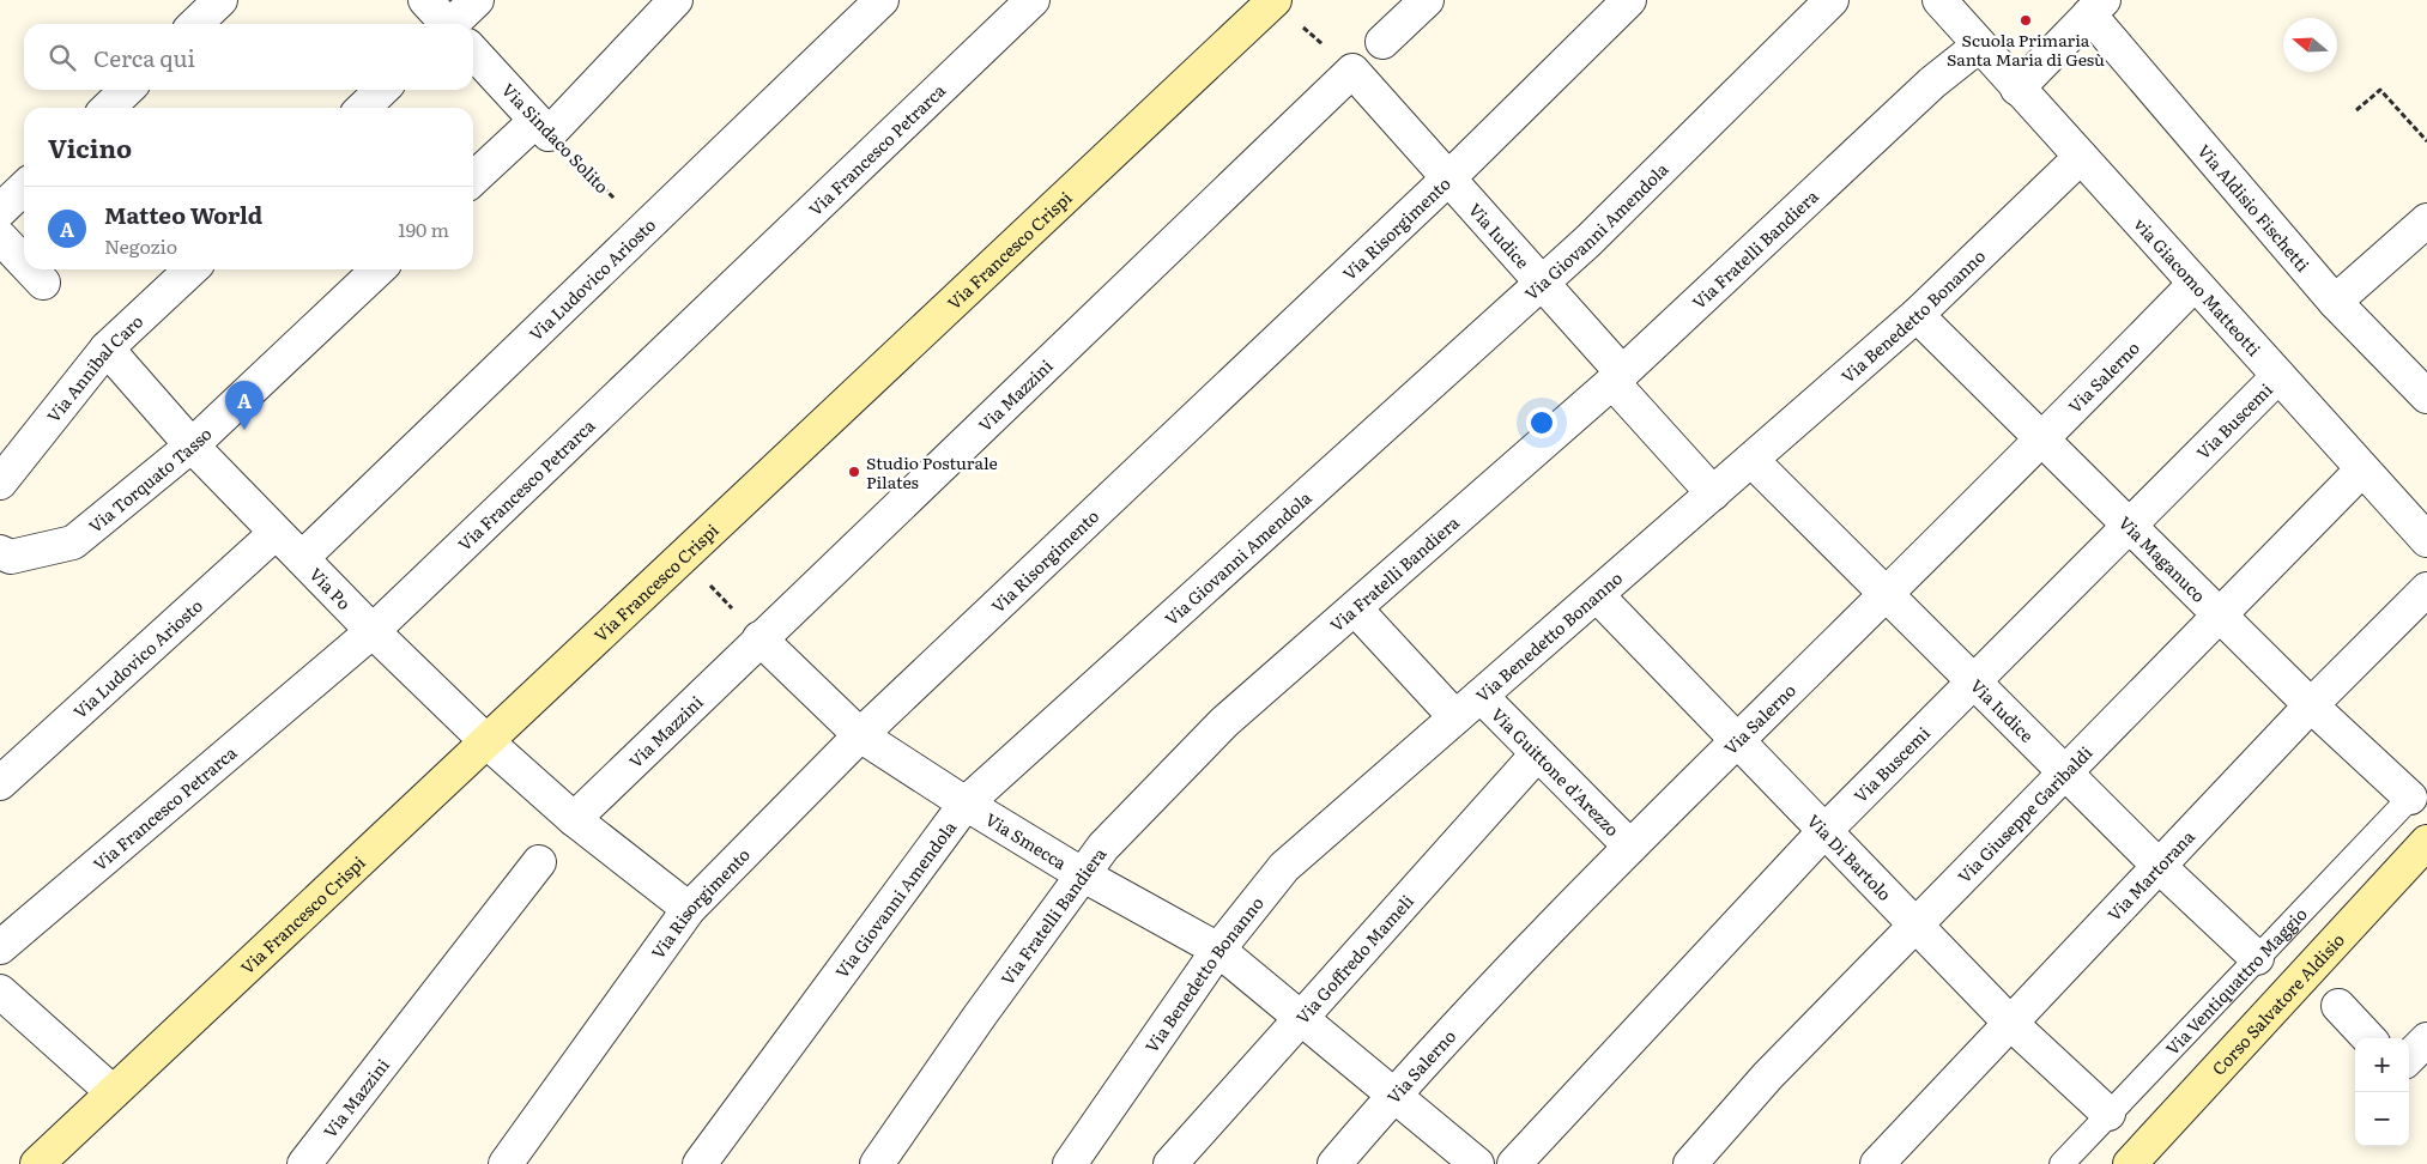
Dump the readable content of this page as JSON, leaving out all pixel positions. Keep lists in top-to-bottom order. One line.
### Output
{"streets":{"street":["Via Sindaco Solito","Via Francesco Petrarca","Via Aldisio Fischetti","Via Risorgimento","Via Giovanni Amendola","Via Iudice","Via Fratelli Bandiera","Via Francesco Crispi","Via Ludovico Ariosto","via Giacomo Matteotti","Via Benedetto Bonanno","Via Annibal Caro","Via Salerno","Via Mazzini","Via Buscemi","Via Torquato Tasso","Via Maganuco","Via Po","Via Guittone d'Arezzo","Via Giuseppe Garibaldi","Via Smecca","Via Di Bartolo","Via Martorana","Via Goffredo Mameli","Corso Salvatore Aldisio"],"lane":["Via Ventiquattro Maggio"]},"crossings":[["Via Sindaco Solito","Via Ludovico Ariosto"],["Via Francesco Petrarca","Via Po"],["Via Risorgimento","Via Iudice"],["Via Risorgimento","Via Po"],["Via Risorgimento","Via Smecca"],["Via Giovanni Amendola","Via Iudice"],["Via Giovanni Amendola","Via Smecca"],["Via Iudice","Via Fratelli Bandiera"],["Via Iudice","Via Benedetto Bonanno"],["Via Iudice","Via Salerno"],["Via Iudice","Via Mazzini"],["Via Iudice","Via Buscemi"],["Via Iudice","Via Giuseppe Garibaldi"],["Via Iudice","Via Martorana"],["Via Iudice","Via Ventiquattro Maggio"],["Via Fratelli Bandiera","Via Smecca"],["Via Francesco Crispi","Via Po"],["Via Ludovico Ariosto","Via Po"],["via Giacomo Matteotti","Via Benedetto Bonanno"],["via Giacomo Matteotti","Via Salerno"],["via Giacomo Matteotti","Via Buscemi"],["via Giacomo Matteotti","Via Giuseppe Garibaldi"],["Via Benedetto Bonanno","Via Maganuco"],["Via Benedetto Bonanno","Via Guittone d'Arezzo"],["Via Benedetto Bonanno","Via Smecca"],["Via Benedetto Bonanno","Via Di Bartolo"],["Via Annibal Caro","Via Po"],["Via Salerno","Via Maganuco"],["Via Salerno","Via Guittone d'Arezzo"],["Via Salerno","Via Smecca"],["Via Salerno","Via Di Bartolo"],["Via Mazzini","Via Po"],["Via Mazzini","Via Smecca"],["Via Buscemi","Via Maganuco"],["Via Buscemi","Via Di Bartolo"],["Via Torquato Tasso","Via Po"],["Via Maganuco","Via Giuseppe Garibaldi"],["Via Maganuco","Via Martorana"],["Via Maganuco","Via Ventiquattro Maggio"],["Via Guittone d'Arezzo","Via Goffredo Mameli"],["Via Giuseppe Garibaldi","Via Di Bartolo"],["Via Smecca","Via Goffredo Mameli"],["Via Di Bartolo","Via Martorana"],["Via Di Bartolo","Via Ventiquattro Maggio"]],"places":["Scuola Primaria Santa Maria di Gesù","Studio Posturale Pilates"],"north":"left","page":{"search":"Cerca qui","heading":"Vicino","list":[{"mark":"A","name":"Matteo World","note":"Negozio","value":"190 m"}],"pins":"A","map_buttons":["+","−"]}}
